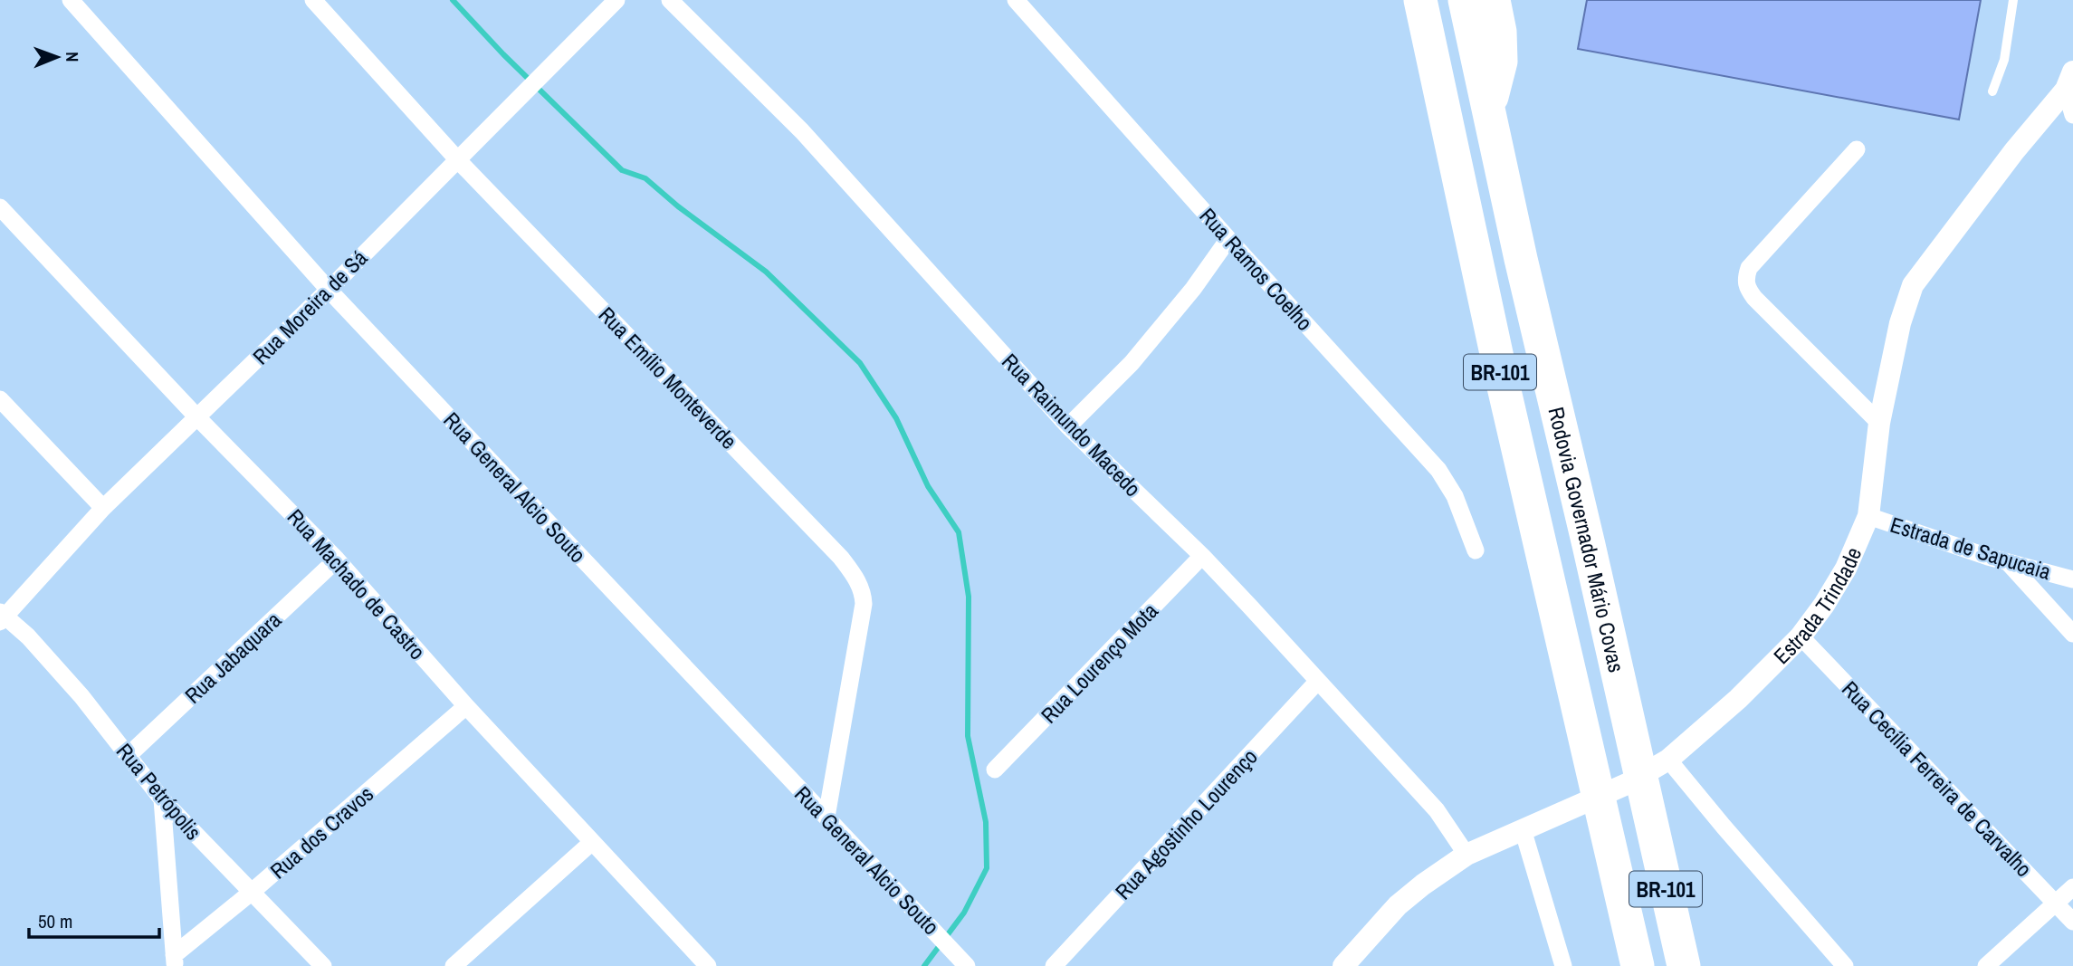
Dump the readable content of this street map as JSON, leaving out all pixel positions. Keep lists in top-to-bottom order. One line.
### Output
{"streets":{"highway":["BR-101","Rodovia Governador Mário Covas"],"street":["Rua Ramos Coelho","Rua Moreira de Sá","Rua Emílio Monteverde","Rua Raimundo Macedo","Rua General Alcio Souto","Estrada de Sapucaia","Rua Machado de Castro","Estrada Trindade","Rua Jabaquara","Rua Lourenço Mota","Rua Cecília Ferreira de Carvalho","Rua Petrópolis","Rua Agostinho Lourenço","Rua dos Cravos"]},"crossings":[["Rua Moreira de Sá","Rua Emílio Monteverde"],["Rua Moreira de Sá","Rua General Alcio Souto"],["Rua Moreira de Sá","Rua Machado de Castro"],["Rua Moreira de Sá","Rua Petrópolis"],["Rua Emílio Monteverde","Rua General Alcio Souto"],["Rua Raimundo Macedo","Estrada Trindade"],["Rua Raimundo Macedo","Rua Lourenço Mota"],["Rua Raimundo Macedo","Rua Agostinho Lourenço"],["Estrada de Sapucaia","Estrada Trindade"],["Rua Machado de Castro","Rua Jabaquara"],["Rua Machado de Castro","Rua dos Cravos"],["Estrada Trindade","Rua Cecília Ferreira de Carvalho"],["Rua Jabaquara","Rua Petrópolis"],["Rua Petrópolis","Rua dos Cravos"]],"scale_bar":"50 m","north":"right"}
